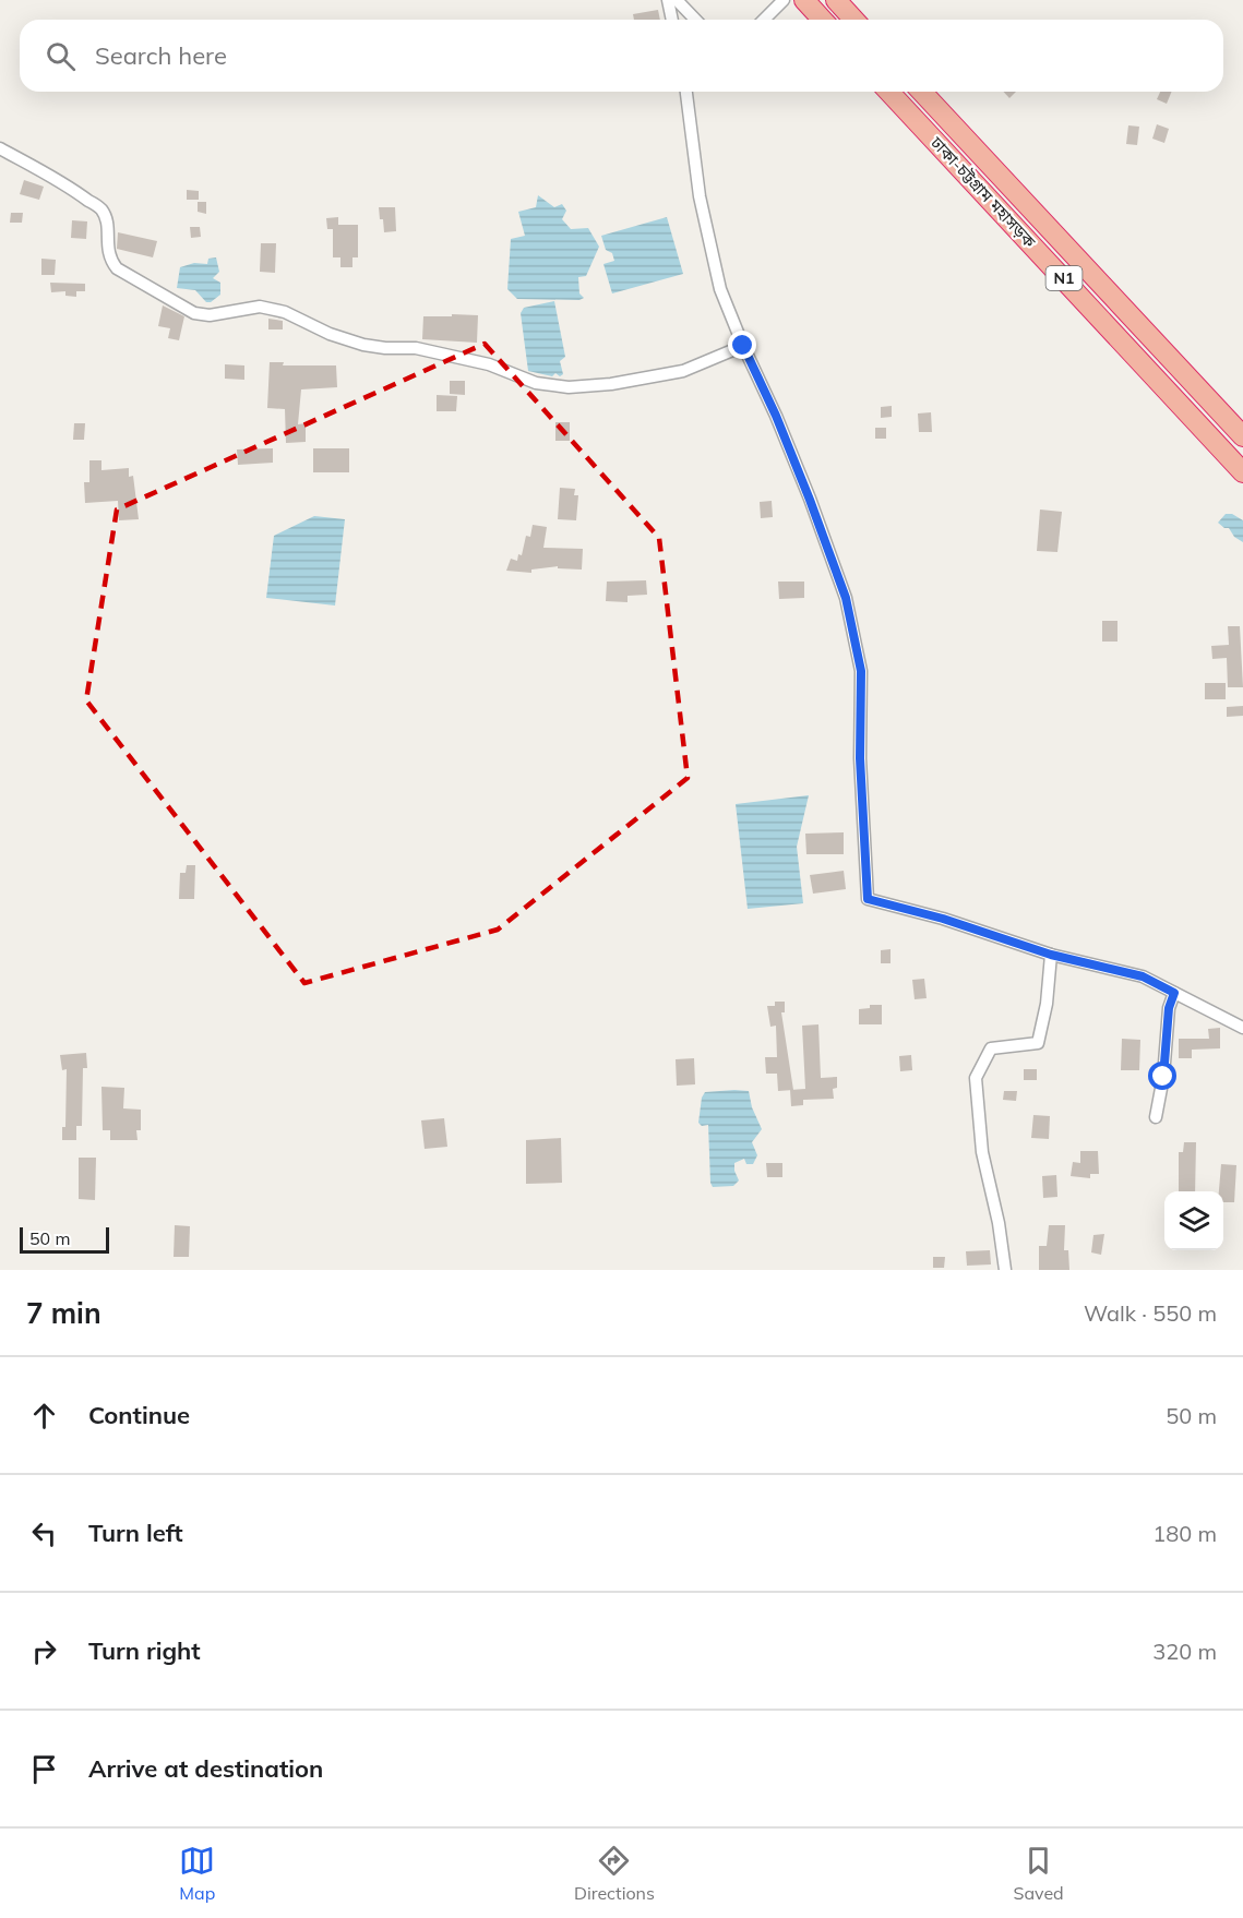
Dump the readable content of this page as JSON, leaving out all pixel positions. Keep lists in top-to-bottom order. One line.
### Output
{"streets":{"highway":["ঢাকা-চট্টগ্রাম মহাসড়ক","N1"]},"scale_bar":"50 m","page":{"search":"Search here","scale":"50 m","heading":["7 min","Walk · 550 m"],"list":[["Continue","50 m"],["Turn left","180 m"],["Turn right","320 m"],"Arrive at destination"],"nav":["Map","Directions","Saved"]}}
